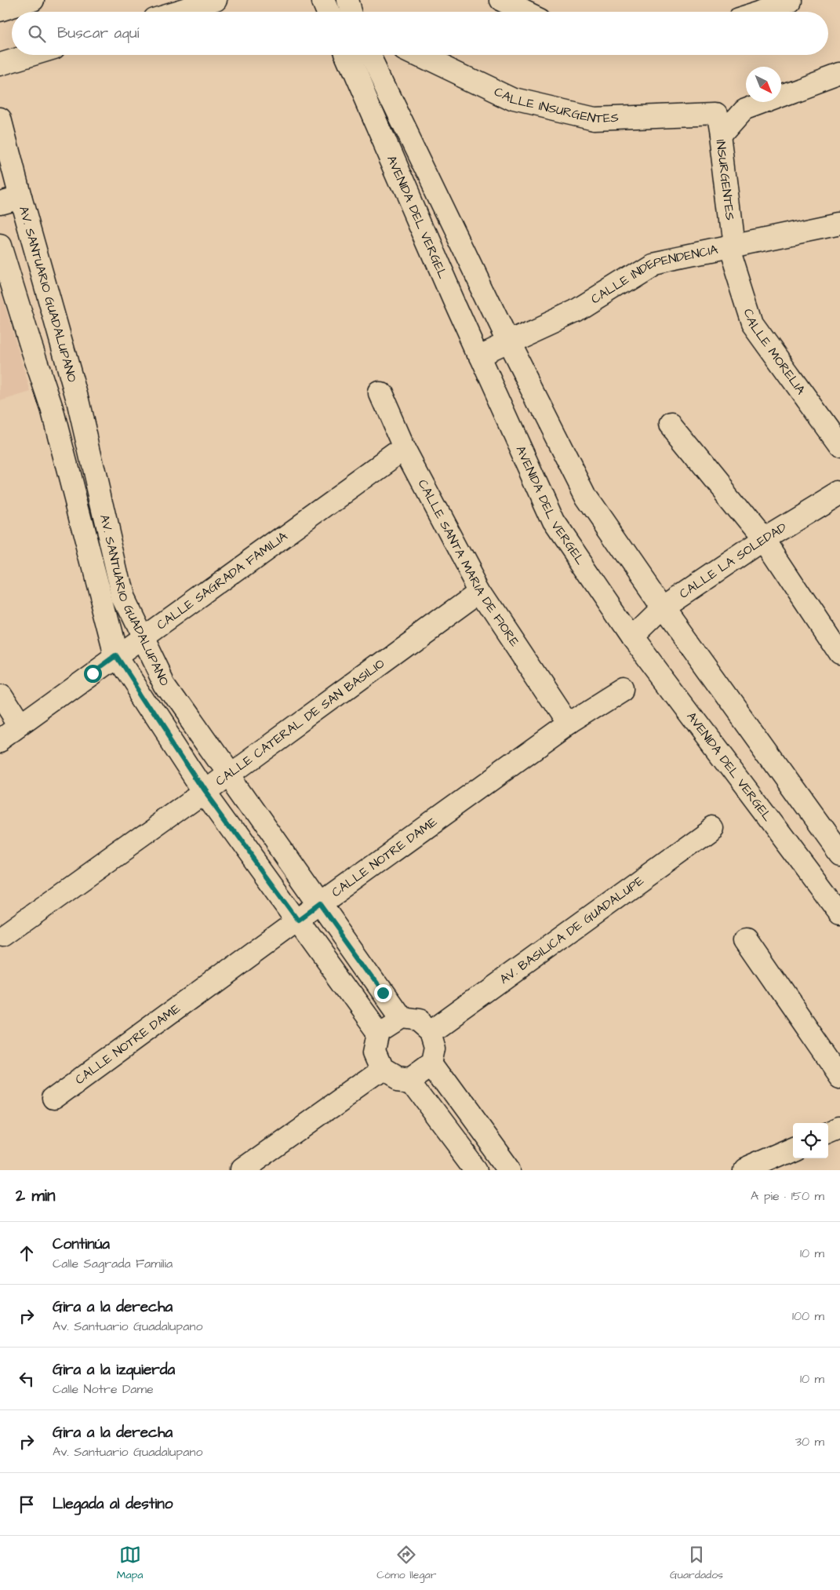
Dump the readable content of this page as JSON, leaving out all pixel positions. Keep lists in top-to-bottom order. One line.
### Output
{"streets":{"street":["CALLE INSURGENTES","INSURGENTES","AVENIDA DEL VERGEL","CALLE INDEPENDENCIA","AV. SANTUARIO GUADALUPANO","CALLE MORELIA","CALLE LA SOLEDAD","CALLE SANTA MARIA DE FIORE","CALLE SAGRADA FAMILIA","CALLE CATERAL DE SAN BASILIO","CALLE NOTRE DAME","AV. BASILICA DE GUADALUPE"]},"crossings":[["CALLE INSURGENTES","INSURGENTES"],["INSURGENTES","CALLE INDEPENDENCIA"],["INSURGENTES","CALLE MORELIA"],["AVENIDA DEL VERGEL","CALLE INDEPENDENCIA"],["AVENIDA DEL VERGEL","CALLE LA SOLEDAD"],["CALLE INDEPENDENCIA","CALLE MORELIA"],["AV. SANTUARIO GUADALUPANO","CALLE SAGRADA FAMILIA"],["AV. SANTUARIO GUADALUPANO","CALLE CATERAL DE SAN BASILIO"],["AV. SANTUARIO GUADALUPANO","CALLE NOTRE DAME"],["AV. SANTUARIO GUADALUPANO","AV. BASILICA DE GUADALUPE"],["CALLE SANTA MARIA DE FIORE","CALLE SAGRADA FAMILIA"],["CALLE SANTA MARIA DE FIORE","CALLE CATERAL DE SAN BASILIO"],["CALLE SANTA MARIA DE FIORE","CALLE NOTRE DAME"]],"north":"bottom right","page":{"search":"Buscar aquí","heading":["2 min","A pie · 150 m"],"list":[["Continúa","Calle Sagrada Familia","10 m"],["Gira a la derecha","Av. Santuario Guadalupano","100 m"],["Gira a la izquierda","Calle Notre Dame","10 m"],["Gira a la derecha","Av. Santuario Guadalupano","30 m"],"Llegada al destino"],"nav":["Mapa","Cómo llegar","Guardados"]}}
